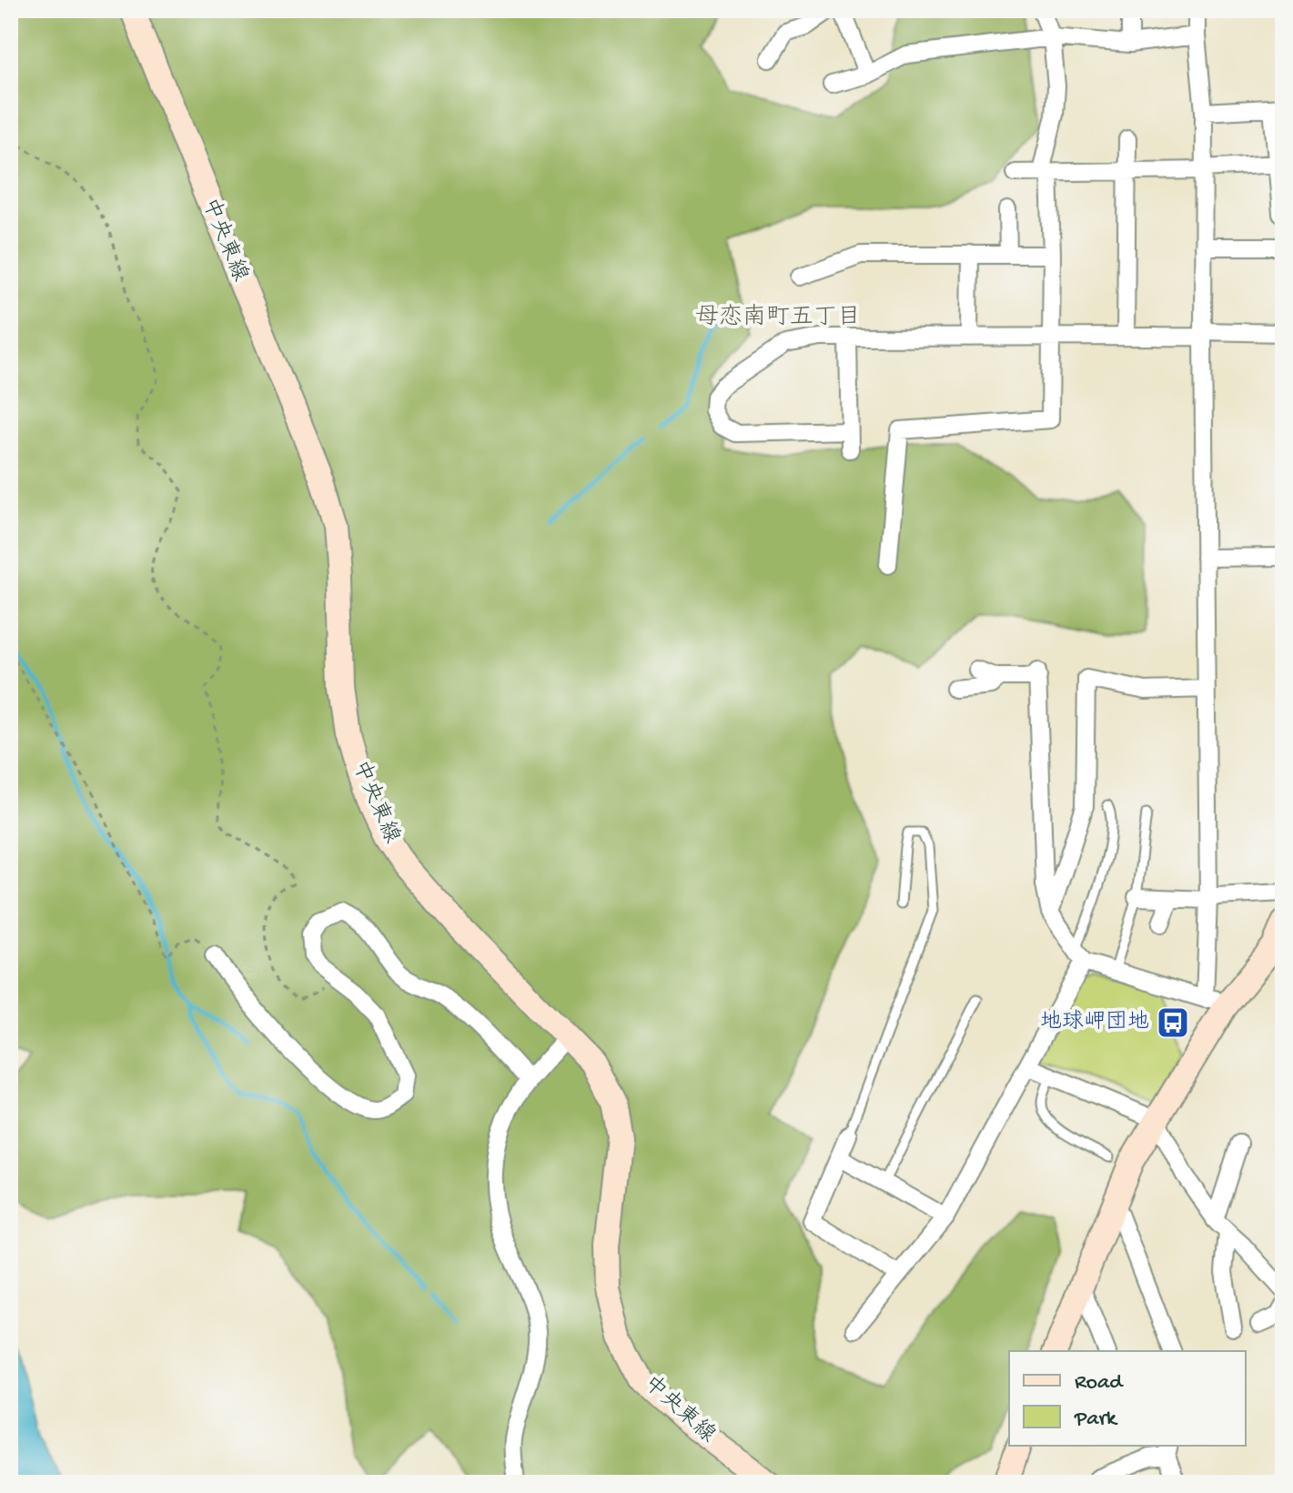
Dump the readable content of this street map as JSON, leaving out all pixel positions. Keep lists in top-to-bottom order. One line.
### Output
{"streets":{"street":["中央東線"]},"districts":["母恋南町五丁目"],"places":{"bus stop":["地球岬団地"]},"legend":["Road","Park"]}
